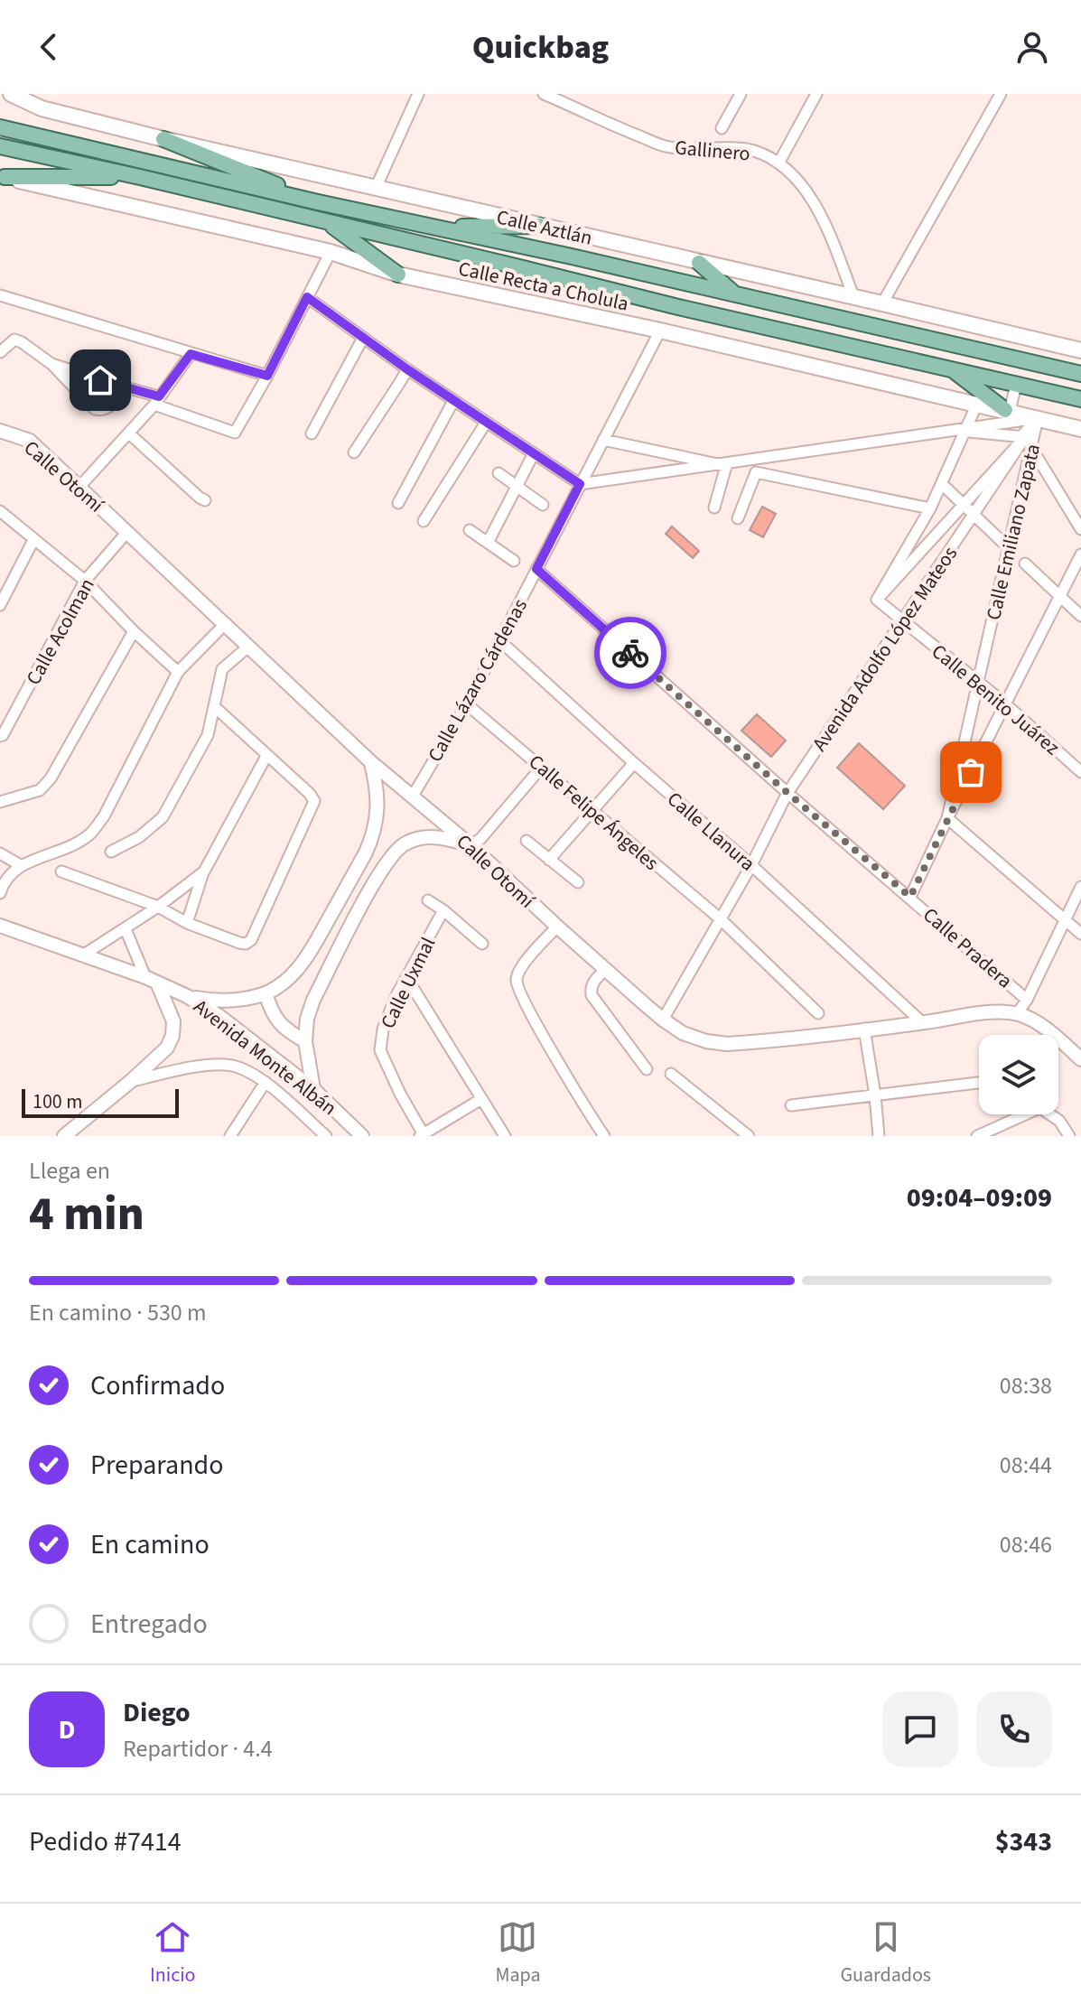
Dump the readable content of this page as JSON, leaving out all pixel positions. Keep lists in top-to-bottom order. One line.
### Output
{"streets":{"main road":["Calle Aztlán","Calle Recta a Cholula"],"street":["Gallinero","Calle Otomí","Calle Emiliano Zapata","Calle Acolman","Avenida Adolfo López Mateos","Calle Lázaro Cárdenas","Calle Benito Juárez","Calle Felipe Ángeles","Calle Llanura","Calle Pradera","Calle Uxmal","Avenida Monte Albán"]},"crossings":[["Gallinero","Calle Aztlán"],["Calle Recta a Cholula","Calle Emiliano Zapata"],["Calle Recta a Cholula","Avenida Adolfo López Mateos"],["Calle Recta a Cholula","Calle Lázaro Cárdenas"],["Calle Otomí","Calle Acolman"],["Calle Otomí","Avenida Adolfo López Mateos"],["Calle Otomí","Calle Lázaro Cárdenas"],["Calle Otomí","Calle Llanura"],["Calle Otomí","Calle Pradera"],["Calle Emiliano Zapata","Avenida Adolfo López Mateos"],["Calle Emiliano Zapata","Calle Lázaro Cárdenas"],["Calle Emiliano Zapata","Calle Benito Juárez"],["Avenida Adolfo López Mateos","Calle Benito Juárez"],["Avenida Adolfo López Mateos","Calle Felipe Ángeles"],["Avenida Adolfo López Mateos","Calle Llanura"],["Avenida Adolfo López Mateos","Calle Pradera"],["Calle Lázaro Cárdenas","Calle Felipe Ángeles"],["Calle Lázaro Cárdenas","Calle Llanura"],["Calle Lázaro Cárdenas","Calle Pradera"]],"scale_bar":"100 m","page":{"header":"Quickbag","scale":"100 m","heading":["4 min","Llega en","09:04–09:09"],"panel":["Diego","Repartidor · 4.4","Pedido #7414","$343"],"bar":"En camino · 530 m","list":[["Confirmado","08:38"],["Preparando","08:44"],["En camino","08:46"],"Entregado"],"round":"D","tabs":["Inicio","Mapa","Guardados"]}}
